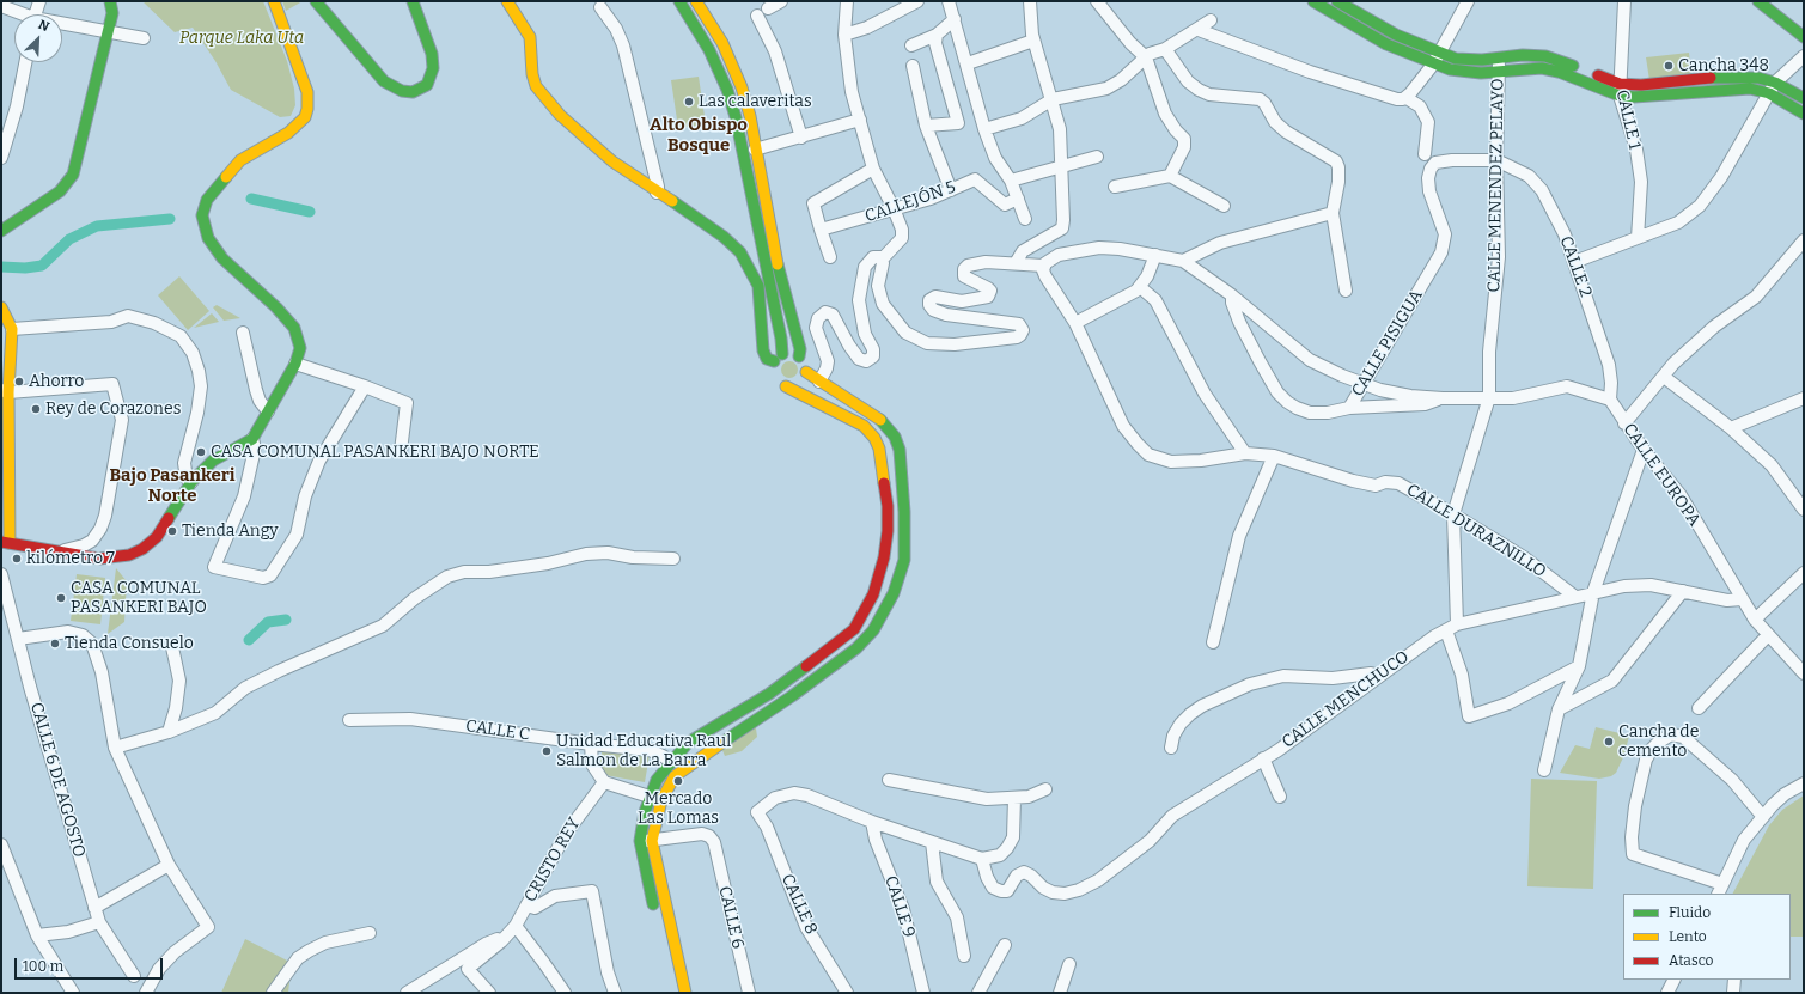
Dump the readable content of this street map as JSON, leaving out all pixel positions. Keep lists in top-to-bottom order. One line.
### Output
{"streets":{"street":["CALLE 1","CALLE MENENDEZ PELAYO","CALLEJÓN 5","CALLE 2","CALLE PISIGUA","CALLE EUROPA","CALLE DURAZNILLO","CALLE MENCHUCO","CALLE C","CALLE 6 DE AGOSTO","CRISTO REY","CALLE 8","CALLE 9","CALLE 6"]},"crossings":[["CALLE MENENDEZ PELAYO","CALLE 2"],["CALLE MENENDEZ PELAYO","CALLE PISIGUA"],["CALLE MENENDEZ PELAYO","CALLE DURAZNILLO"],["CALLE MENENDEZ PELAYO","CALLE MENCHUCO"],["CALLE 2","CALLE PISIGUA"],["CALLE 2","CALLE EUROPA"],["CALLE EUROPA","CALLE MENCHUCO"],["CALLE DURAZNILLO","CALLE MENCHUCO"],["CALLE 8","CALLE 9"]],"districts":["Alto Obispo Bosque","Bajo Pasankeri Norte"],"parks":["Parque Laka Uta"],"places":["Cancha 348","Las calaveritas","Ahorro","Rey de Corazones","CASA COMUNAL PASANKERI BAJO NORTE","Tienda Angy","kilómetro 7","CASA COMUNAL PASANKERI BAJO","Tienda Consuelo","Cancha de cemento","Unidad Educativa Raul Salmon de La Barra","Mercado Las Lomas"],"legend":["Fluido","Lento","Atasco"],"scale_bar":"100 m","north":"top right"}
